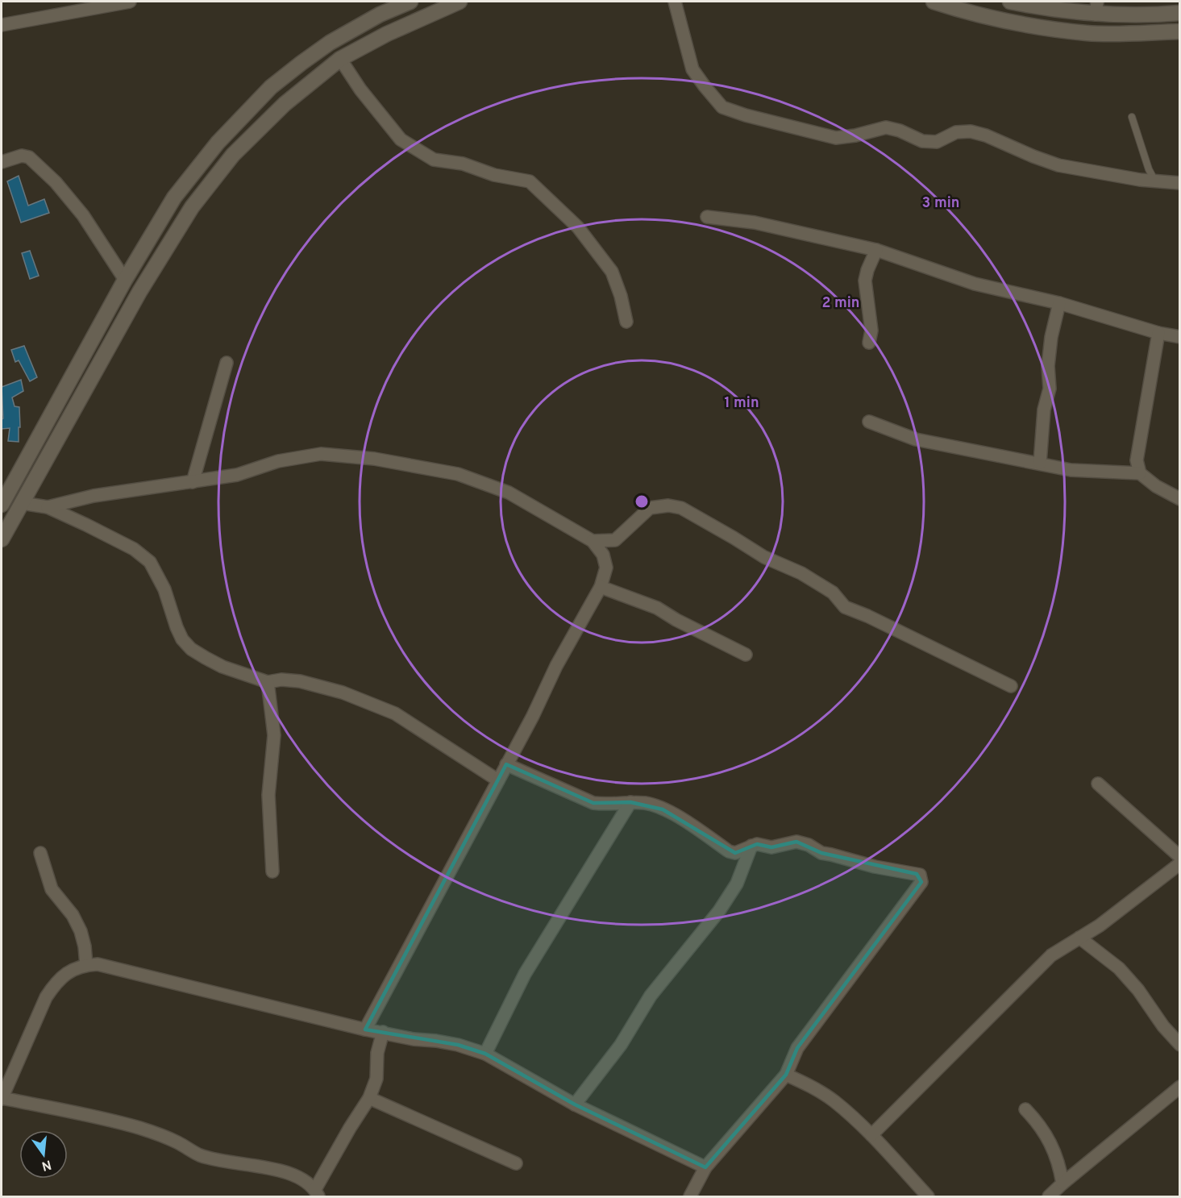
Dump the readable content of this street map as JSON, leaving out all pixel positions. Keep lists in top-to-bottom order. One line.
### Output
{"north":"bottom","rings":["3 min","2 min","1 min"]}
